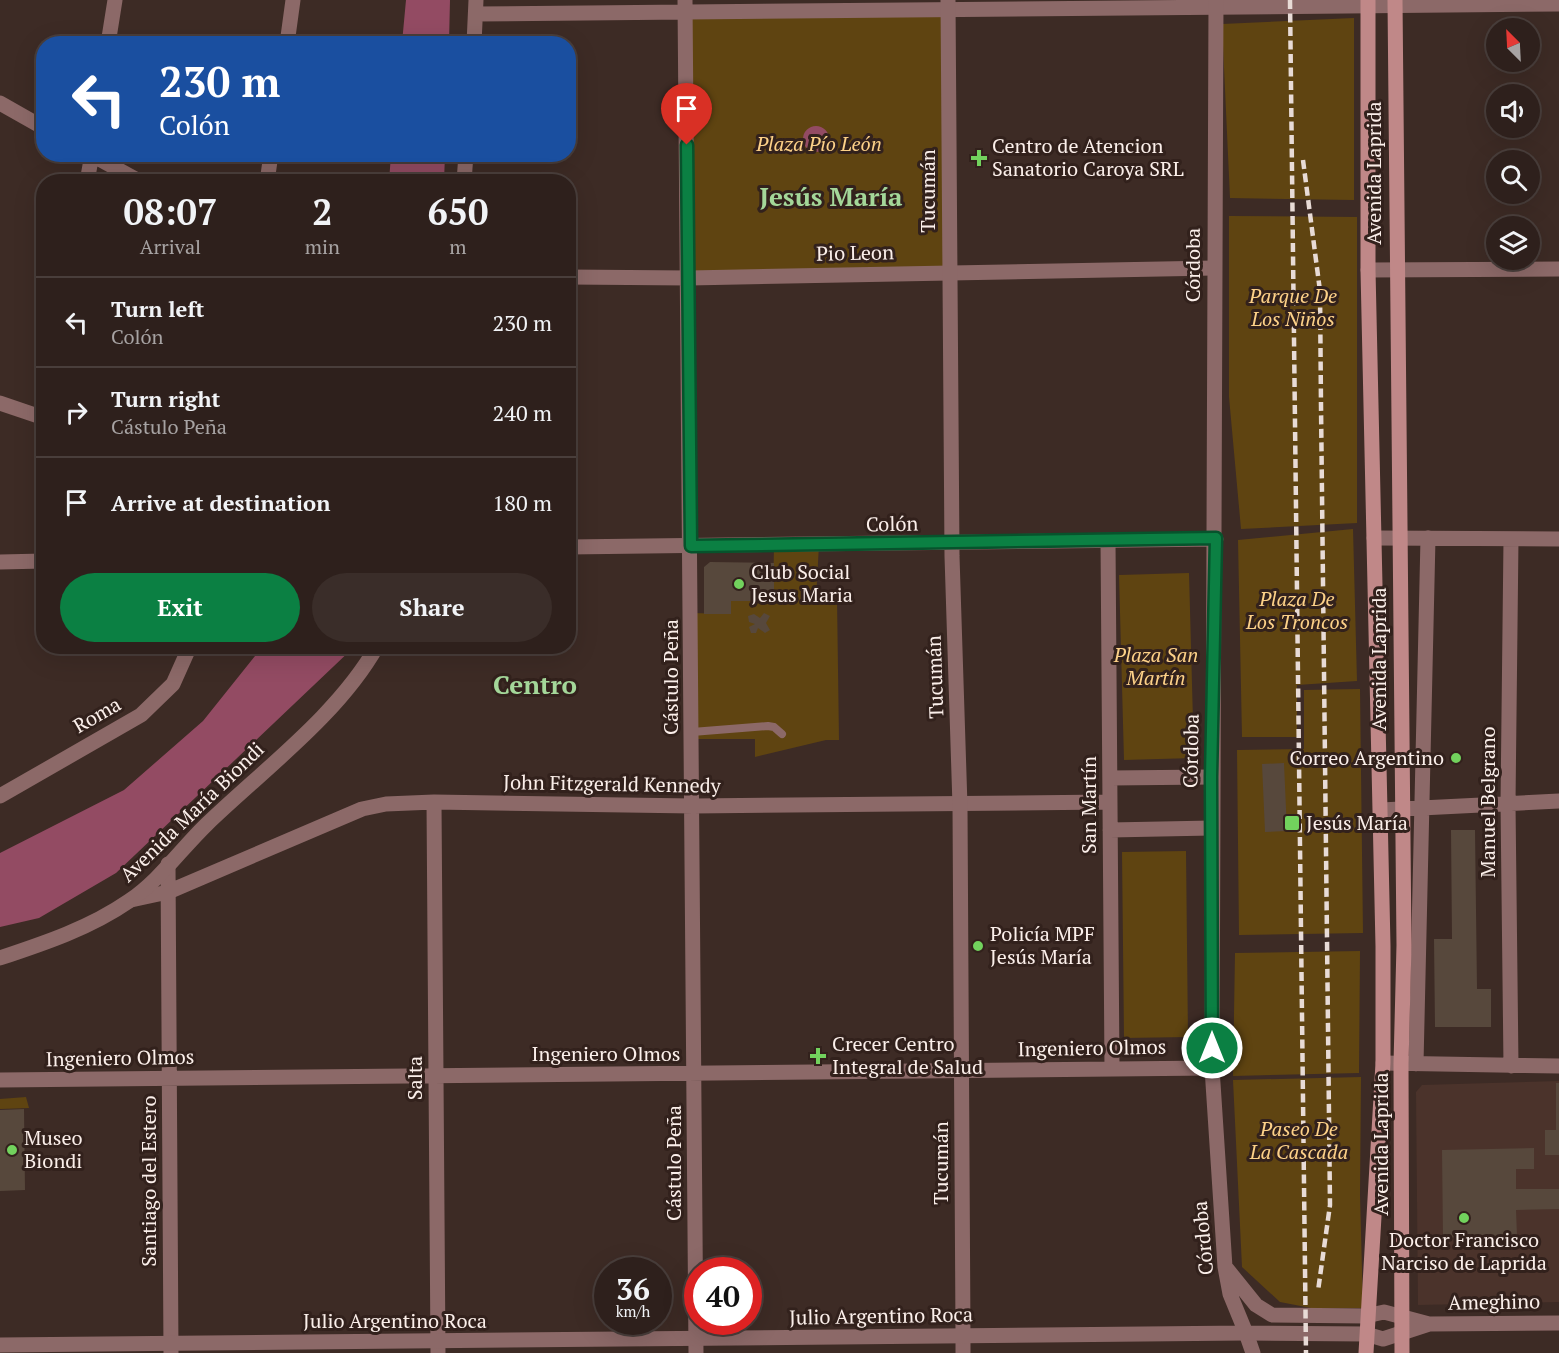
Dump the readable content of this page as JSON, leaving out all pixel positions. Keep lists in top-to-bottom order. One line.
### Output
{"streets":{"main road":["Avenida Laprida"],"street":["Tucumán","Pio Leon","Córdoba","Colón","Cástulo Peña","Roma","John Fitzgerald Kennedy","Manuel Belgrano","San Martín","Avenida María Biondi","Ingeniero Olmos","Salta","Santiago del Estero","Ameghino","Julio Argentino Roca"]},"crossings":[["Avenida Laprida","Ameghino"],["Avenida Laprida","Julio Argentino Roca"],["Tucumán","Pio Leon"],["Tucumán","Colón"],["Tucumán","John Fitzgerald Kennedy"],["Tucumán","Ingeniero Olmos"],["Tucumán","Julio Argentino Roca"],["Pio Leon","Córdoba"],["Pio Leon","Cástulo Peña"],["Córdoba","Colón"],["Córdoba","Ingeniero Olmos"],["Córdoba","Ameghino"],["Córdoba","Julio Argentino Roca"],["Colón","Cástulo Peña"],["Colón","San Martín"],["Cástulo Peña","John Fitzgerald Kennedy"],["Cástulo Peña","Ingeniero Olmos"],["Cástulo Peña","Julio Argentino Roca"],["John Fitzgerald Kennedy","San Martín"],["John Fitzgerald Kennedy","Avenida María Biondi"],["John Fitzgerald Kennedy","Salta"],["John Fitzgerald Kennedy","Santiago del Estero"],["San Martín","Ingeniero Olmos"],["Avenida María Biondi","Santiago del Estero"],["Ingeniero Olmos","Salta"],["Ingeniero Olmos","Santiago del Estero"],["Salta","Julio Argentino Roca"],["Santiago del Estero","Julio Argentino Roca"],["Ameghino","Julio Argentino Roca"]],"districts":["Jesús María","Centro"],"parks":["Plaza Pío León","Parque De Los Niños","Plaza De Los Troncos","Plaza San Martín","Paseo De La Cascada"],"places":{"health":["Centro de Atencion Sanatorio Caroya SRL","Crecer Centro Integral de Salud"],"other":["Club Social Jesus Maria","Correo Argentino","Policía MPF Jesús María","Museo Biondi","Doctor Francisco Narciso de Laprida"],"transit":["Jesús María"]},"north":"top left","page":{"turn":["230 m","Colón"],"eta":["08:07","Arrival","2","min","650","m"],"list":[{"name":"Turn left","note":"Colón","value":"230 m"},{"name":"Turn right","note":"Cástulo Peña","value":"240 m"},{"name":"Arrive at destination","value":"180 m"}],"buttons":["Exit","Share"],"speed":"36 km/h","limit":"40"}}
